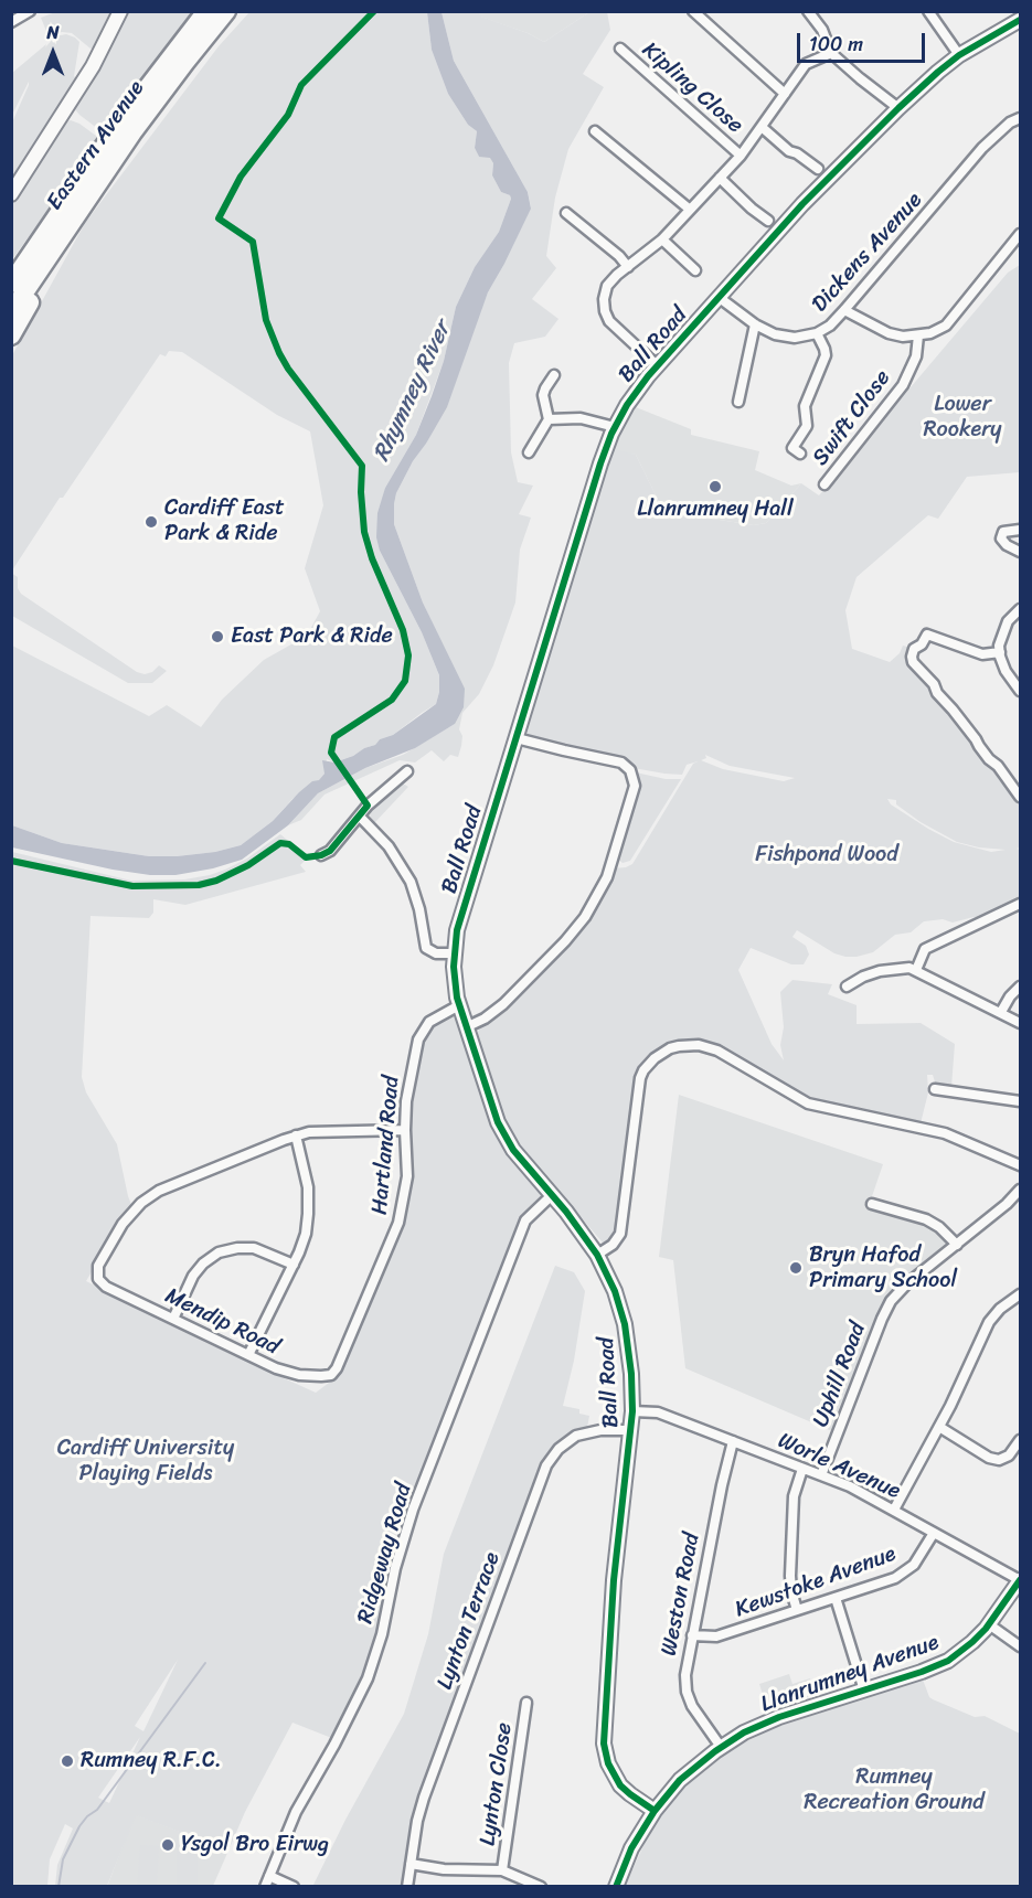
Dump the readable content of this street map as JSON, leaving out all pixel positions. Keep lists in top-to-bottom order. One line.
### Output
{"streets":{"highway":["Eastern Avenue"],"street":["Kipling Close","Dickens Avenue","Ball Road","Swift Close","Hartland Road","Mendip Road","Uphill Road","Worle Avenue","Ridgeway Road","Kewstoke Avenue","Weston Road","Lynton Terrace","Llanrumney Avenue","Lynton Close"]},"crossings":[["Dickens Avenue","Ball Road"],["Ball Road","Hartland Road"],["Ball Road","Worle Avenue"],["Ball Road","Ridgeway Road"],["Ball Road","Lynton Terrace"],["Ball Road","Llanrumney Avenue"],["Hartland Road","Mendip Road"],["Uphill Road","Worle Avenue"],["Worle Avenue","Kewstoke Avenue"],["Worle Avenue","Weston Road"],["Worle Avenue","Llanrumney Avenue"],["Kewstoke Avenue","Weston Road"],["Weston Road","Llanrumney Avenue"]],"water":["Rhymney River"],"parks":["Lower Rookery","Fishpond Wood","Cardiff University Playing Fields","Rumney Recreation Ground"],"places":["Llanrumney Hall","Cardiff East Park & Ride","East Park & Ride","Bryn Hafod Primary School","Rumney R.F.C.","Ysgol Bro Eirwg"],"scale_bar":"100 m","north":"top"}
